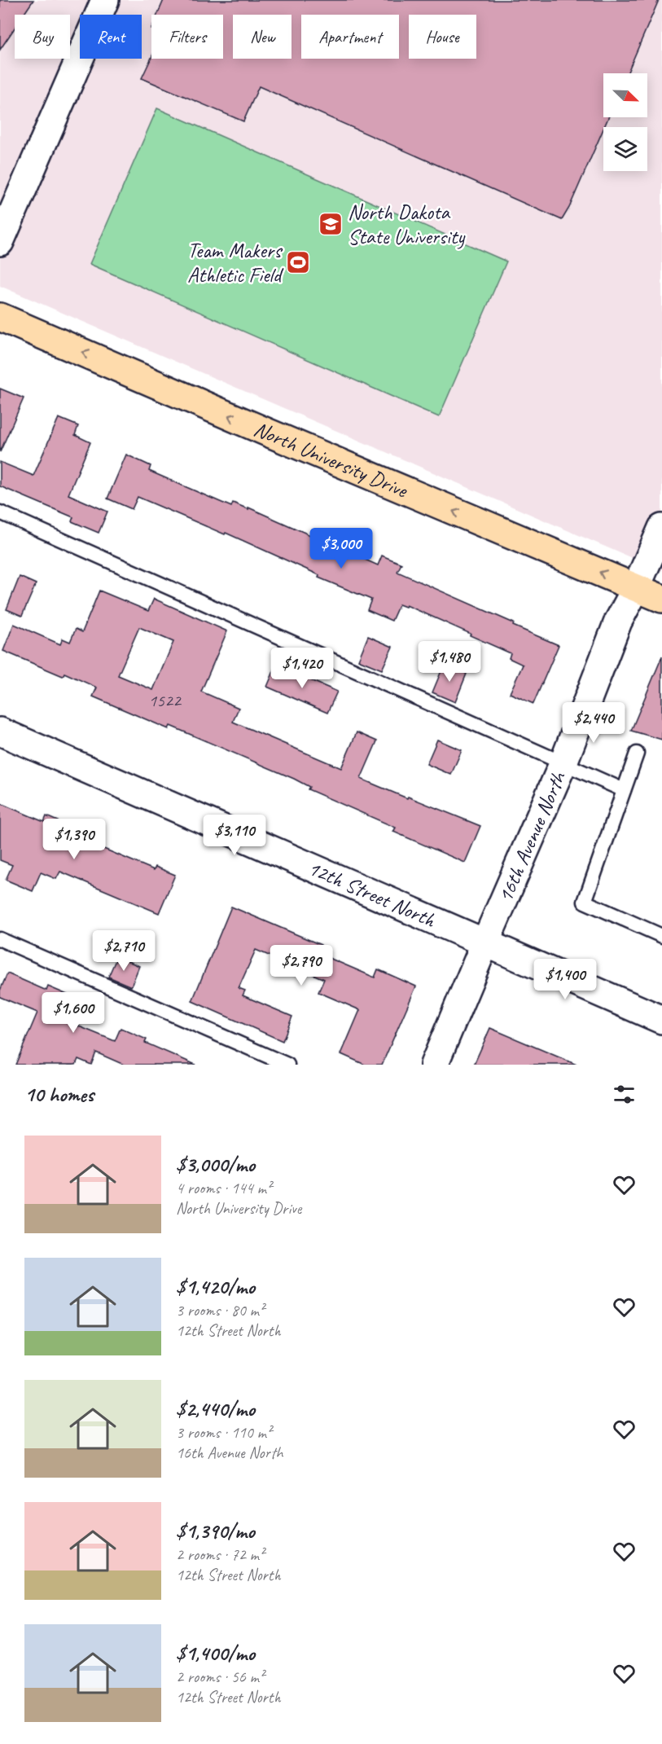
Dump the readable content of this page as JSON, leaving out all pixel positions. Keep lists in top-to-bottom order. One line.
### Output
{"streets":{"main road":["North University Drive"],"street":["16th Avenue North","12th Street North"]},"crossings":[["North University Drive","16th Avenue North"],["16th Avenue North","12th Street North"]],"one_way":["North University Drive"],"places":{"school or university":["North Dakota State University"],"sports":["Team Makers Athletic Field"]},"house_numbers":["1522"],"north":"bottom right","page":{"chip":["Buy","Rent","Filters","New","Apartment","House"],"price":["$3,000","$1,480","$1,420","$2,440","$3,110","$1,390","$2,710","$2,790","$1,400","$1,600"],"heading":"10 homes","list":[{"name":"$3,000/mo","note":"4 rooms · 144 m² · North University Drive"},{"name":"$1,420/mo","note":"3 rooms · 80 m² · 12th Street North"},{"name":"$2,440/mo","note":"3 rooms · 110 m² · 16th Avenue North"},{"name":"$1,390/mo","note":"2 rooms · 72 m² · 12th Street North"},{"name":"$1,400/mo","note":"2 rooms · 56 m² · 12th Street North"}]}}
